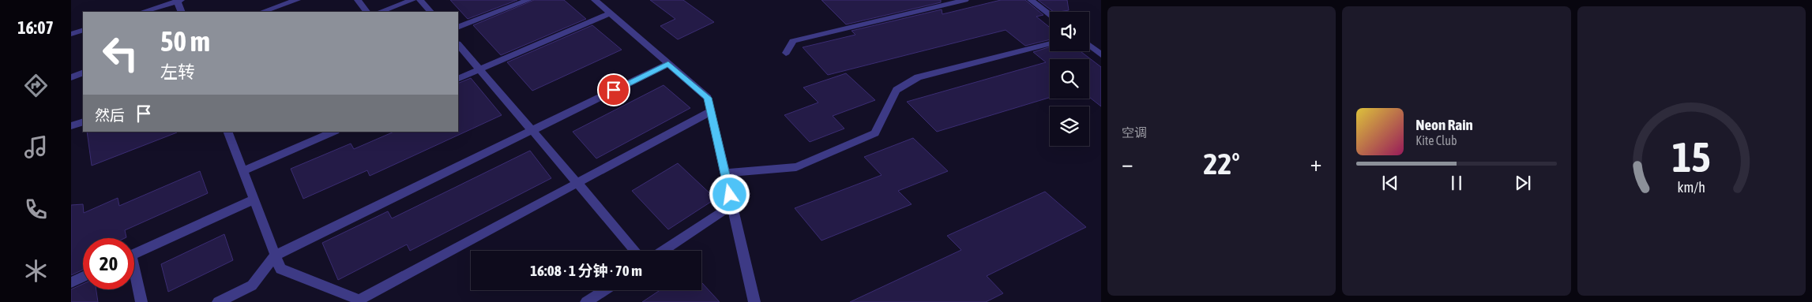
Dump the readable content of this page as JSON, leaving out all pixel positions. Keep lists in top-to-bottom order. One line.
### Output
{"page":{"tabs":"16:07","tile":"空调","turn":["50 m","左转"],"then":"然后","song":["Neon Rain","Kite Club"],"heat":["−","22°","+"],"limit":"20","trip":"16:08 · 1 分钟 · 70 m","gauge":["15","km/h"]}}
